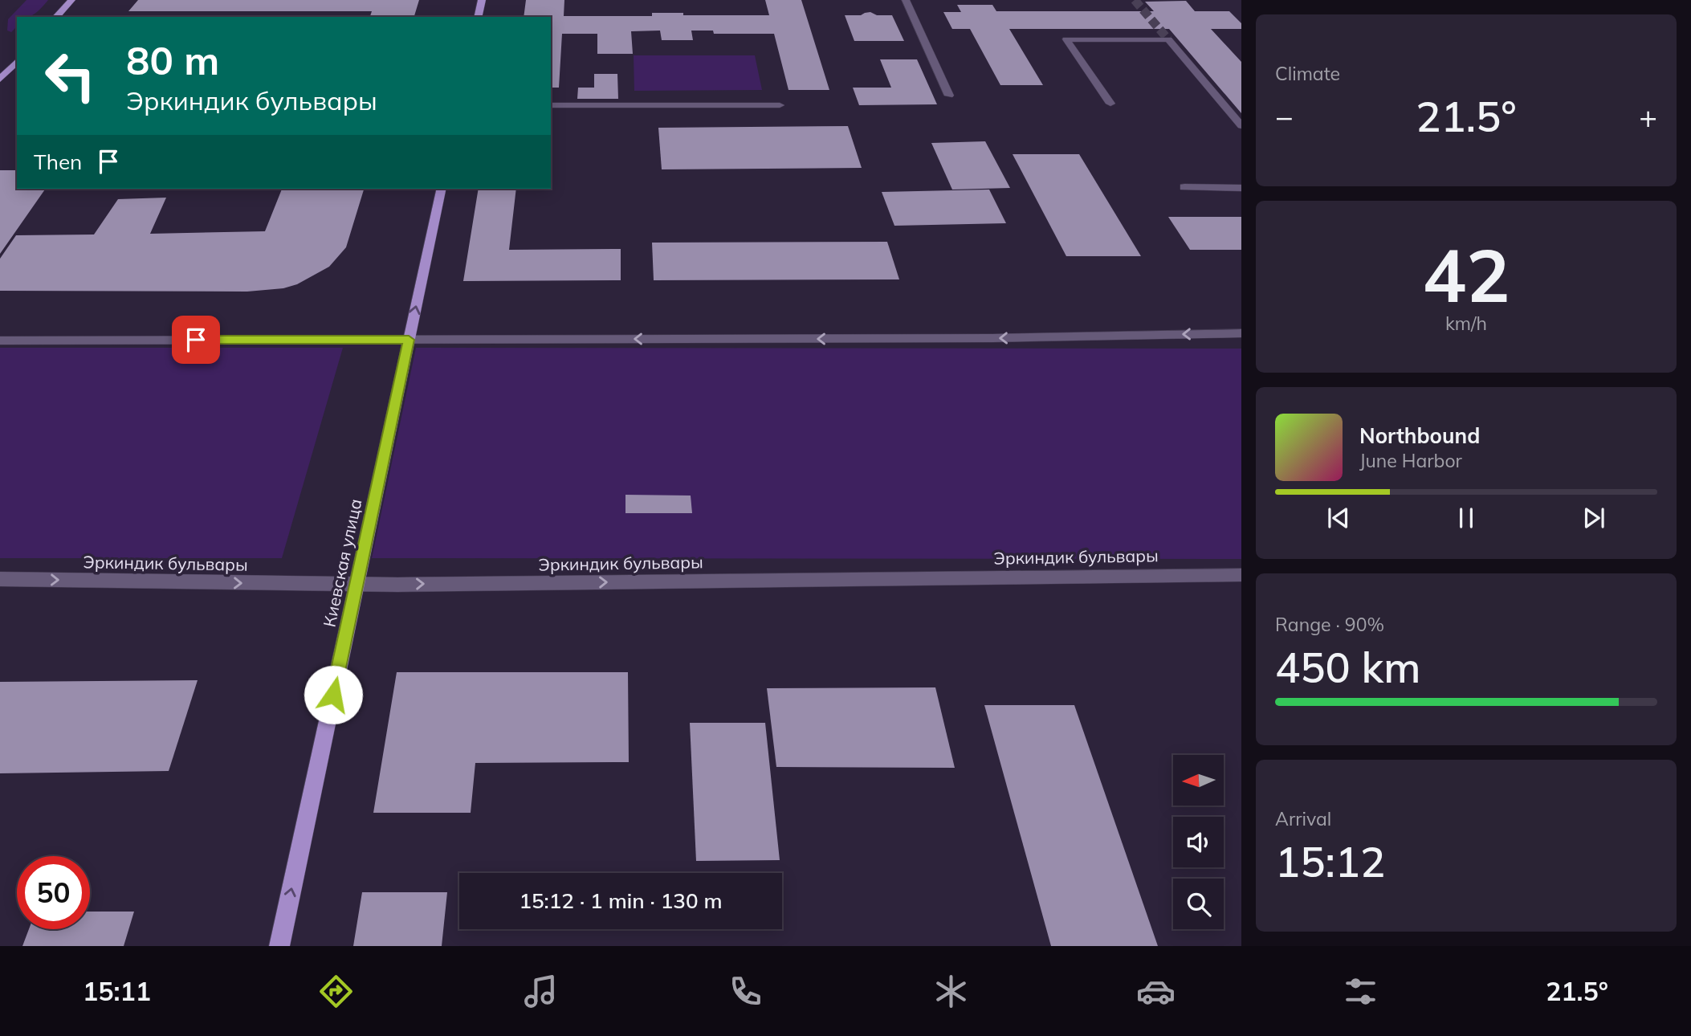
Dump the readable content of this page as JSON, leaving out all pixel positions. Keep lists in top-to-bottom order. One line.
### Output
{"streets":{"main road":["Киевская улица"],"street":["Эркиндик бульвары"]},"crossings":[["Эркиндик бульвары","Киевская улица"]],"one_way":["Эркиндик бульвары","Киевская улица"],"north":"left","page":{"tile":["Climate",["42","km/h"],["Range · 90%","450 km"],["Arrival","15:12"]],"turn":["80 m","Эркиндик бульвары"],"heat":["−","21.5°","+"],"then":"Then","song":["Northbound","June Harbor"],"limit":"50","trip":"15:12 · 1 min · 130 m","tabs":["15:11","21.5°"]}}
